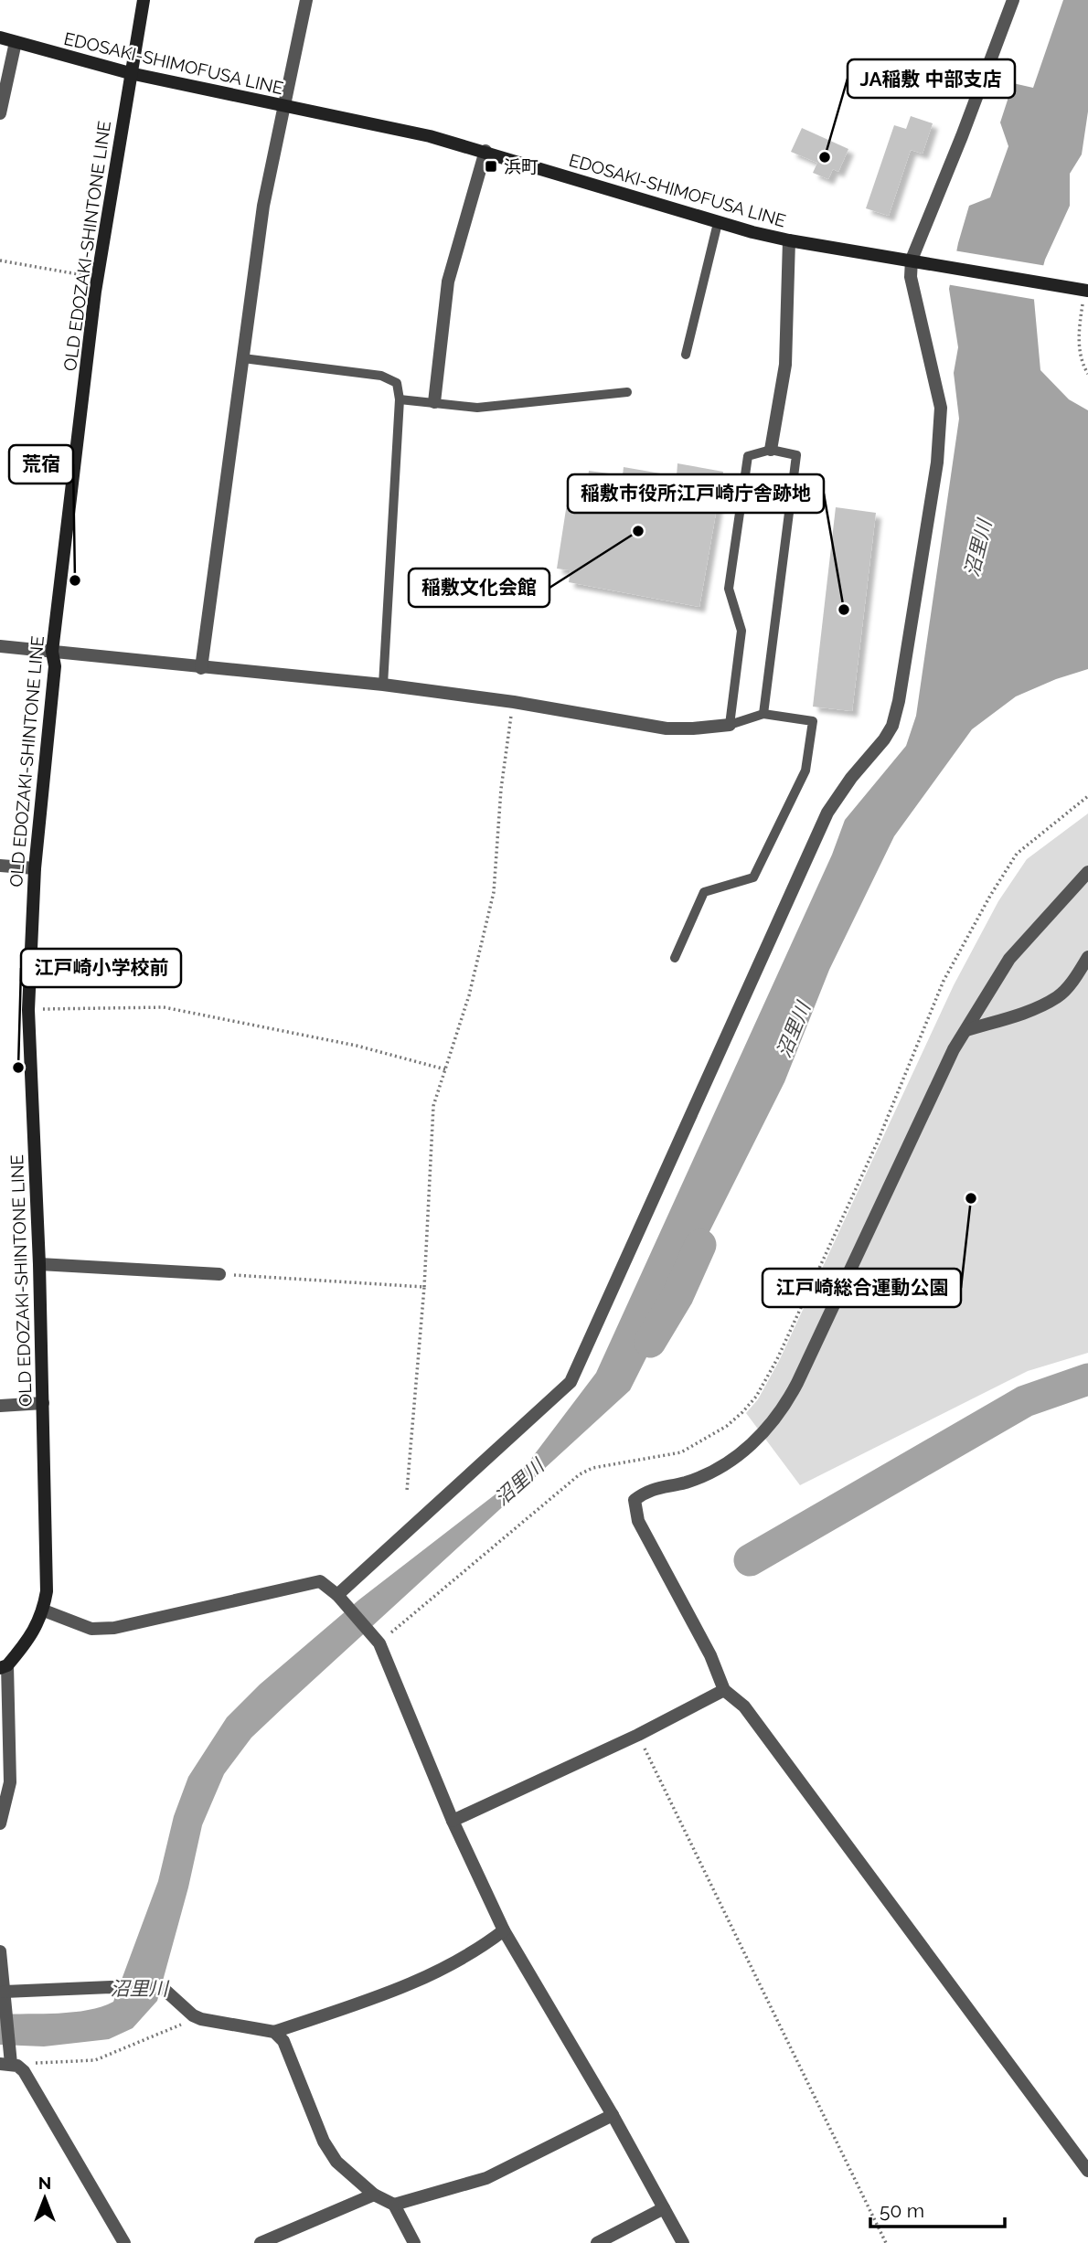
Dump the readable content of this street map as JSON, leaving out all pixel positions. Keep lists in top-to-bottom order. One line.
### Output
{"streets":{"street":["EDOSAKI-SHIMOFUSA LINE","OLD EDOZAKI-SHINTONE LINE"]},"crossings":[["EDOSAKI-SHIMOFUSA LINE","OLD EDOZAKI-SHINTONE LINE"]],"water":["沼里川"],"places":{"other":["JA稲敷 中部支店","稲敷文化会館","荒宿","稲敷市役所江戸崎庁舎跡地","江戸崎小学校前","江戸崎総合運動公園"],"transit":["浜町"]},"scale_bar":"50 m","north":"top"}
